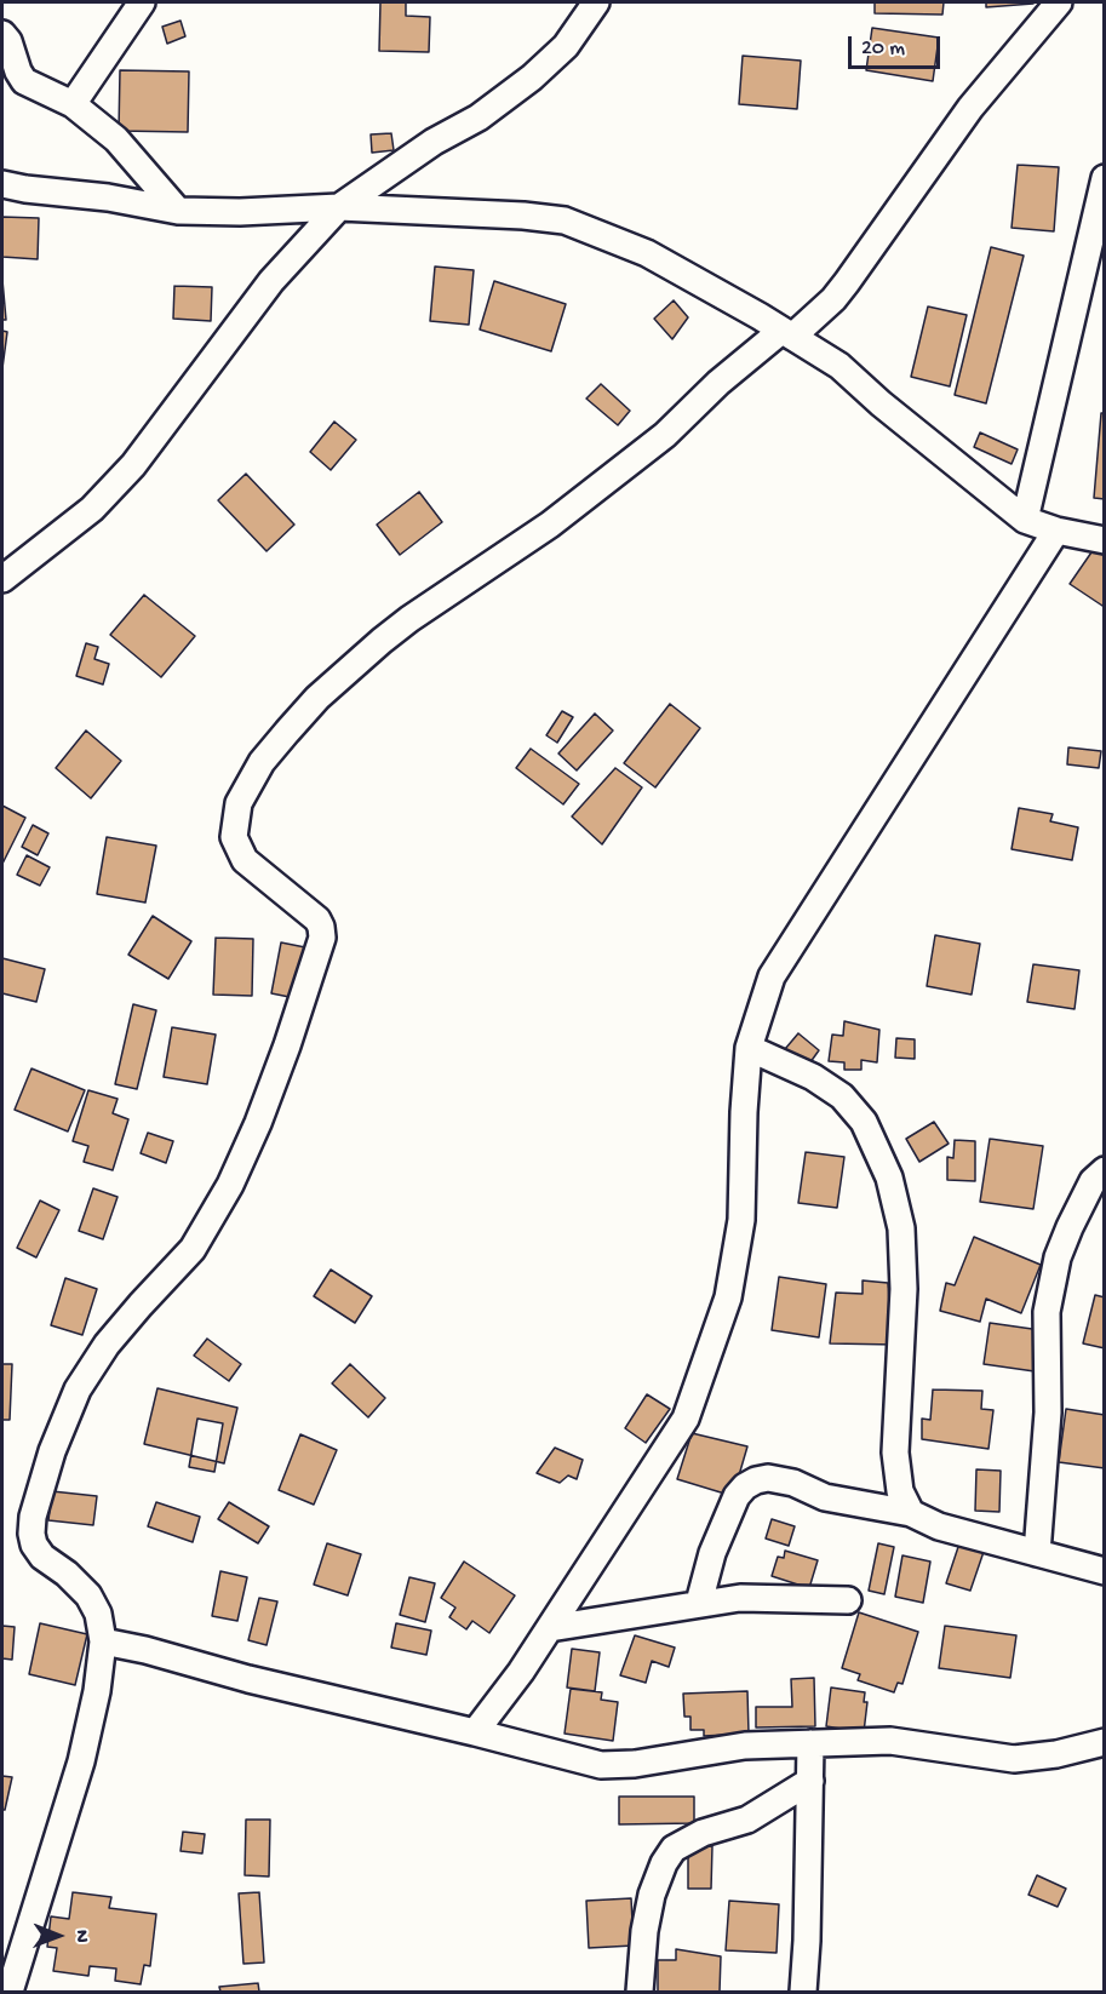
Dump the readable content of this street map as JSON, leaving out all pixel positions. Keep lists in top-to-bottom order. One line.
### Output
{"scale_bar":"20 m","north":"right"}
